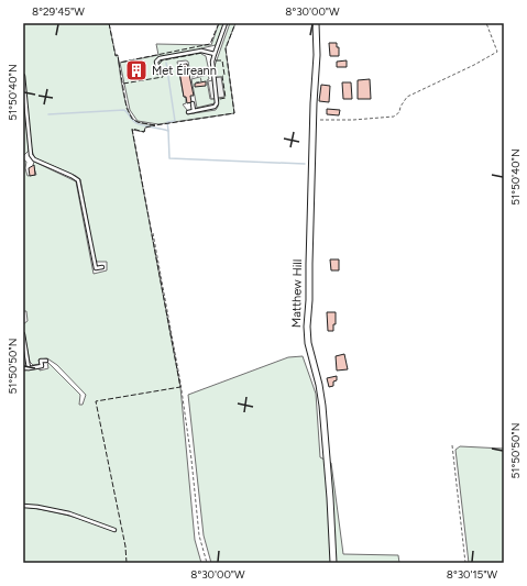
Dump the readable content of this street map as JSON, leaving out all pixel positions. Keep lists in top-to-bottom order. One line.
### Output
{"streets":{"street":["Matthew Hill"]},"places":{"building":["Met Éireann"]},"coordinates":["8°29'45\"W","8°30'00\"W","51°50'40\"N","51°50'50\"N","8°30'15\"W"]}
